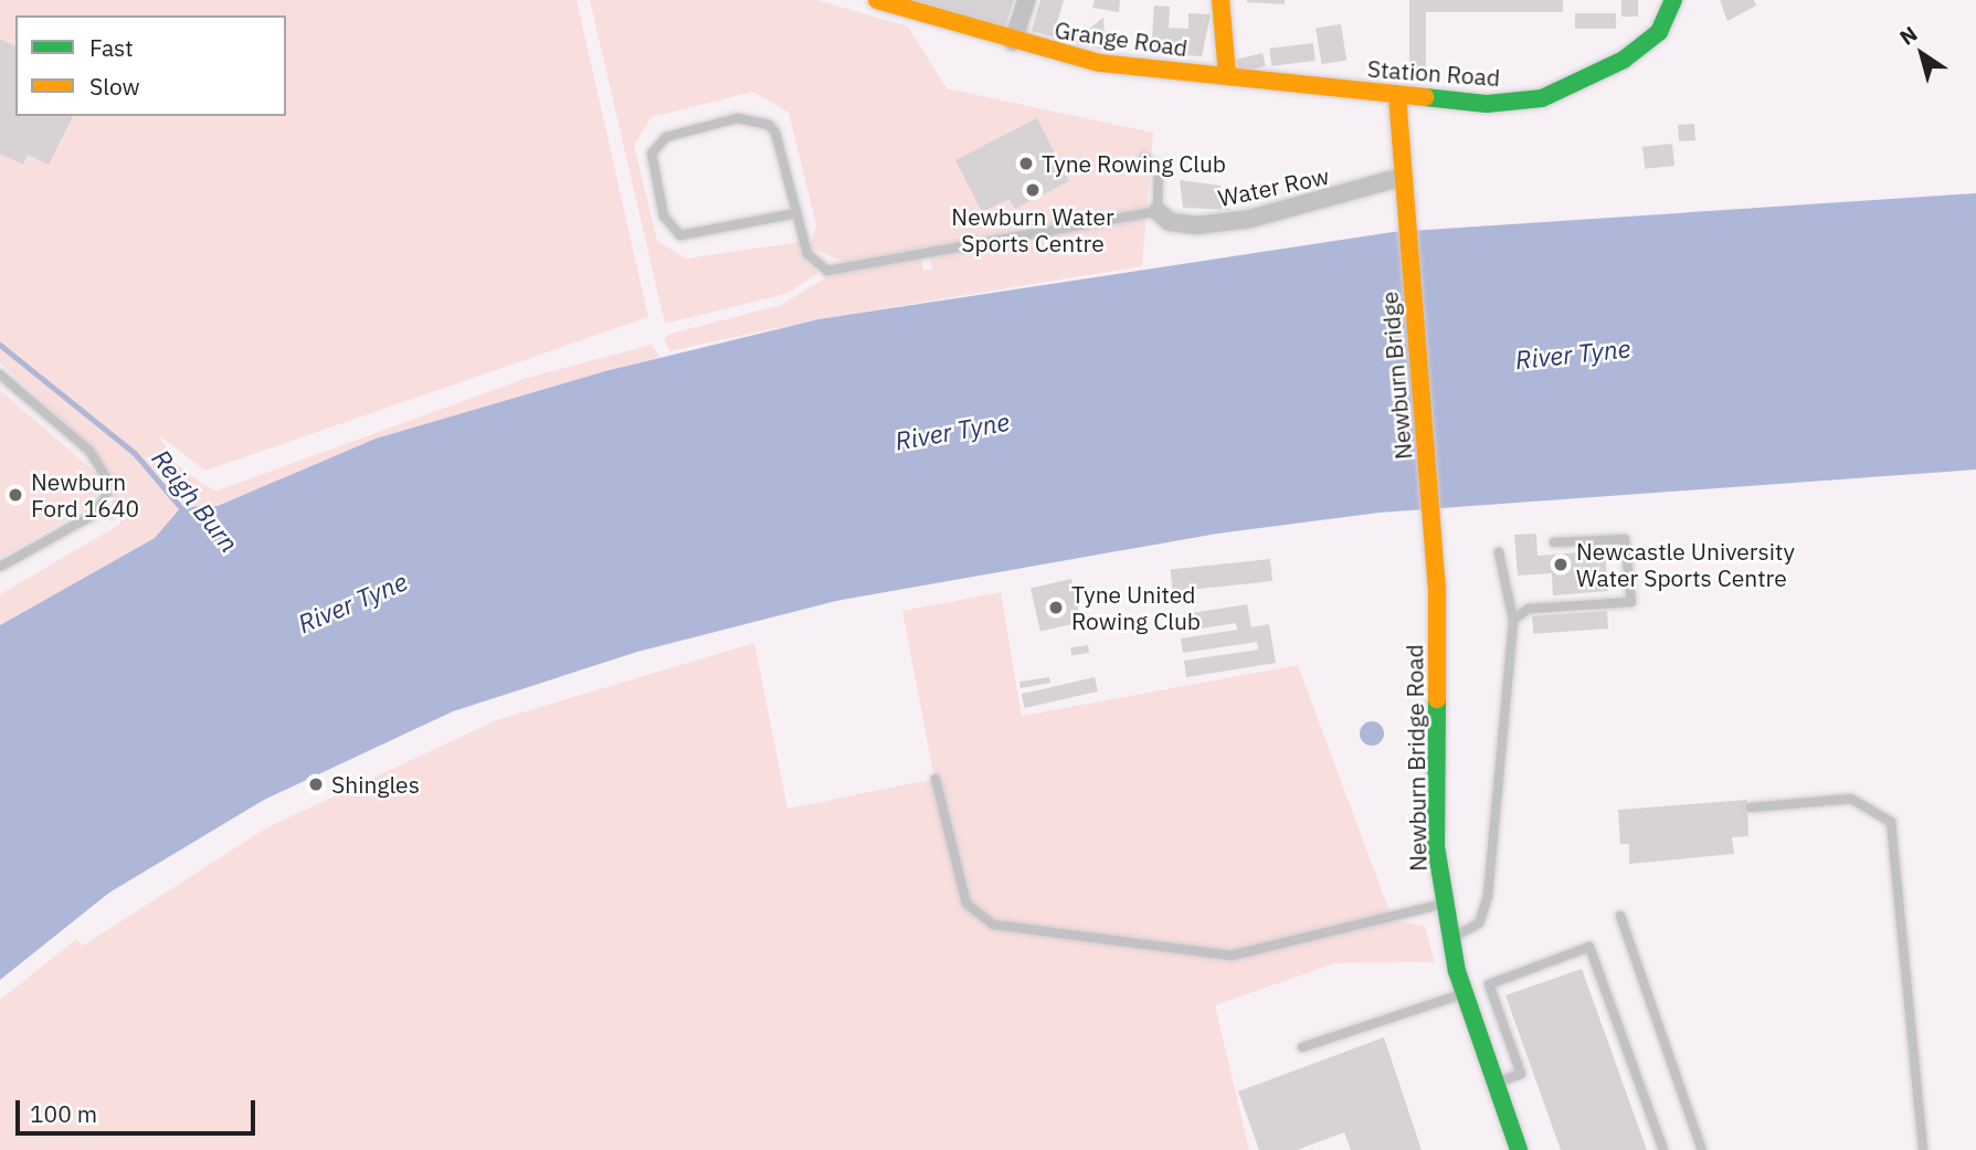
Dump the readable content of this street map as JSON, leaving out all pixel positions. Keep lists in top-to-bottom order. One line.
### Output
{"streets":{"street":["Grange Road","Station Road","Water Row","Newburn Bridge","Newburn Bridge Road"]},"crossings":[["Grange Road","Station Road"],["Water Row","Newburn Bridge"],["Newburn Bridge","Newburn Bridge Road"]],"water":["River Tyne","Reigh Burn"],"places":["Tyne Rowing Club","Newburn Water Sports Centre","Newburn Ford 1640","Newcastle University Water Sports Centre","Tyne United Rowing Club","Shingles"],"legend":["Fast","Slow"],"scale_bar":"100 m","north":"top left"}
